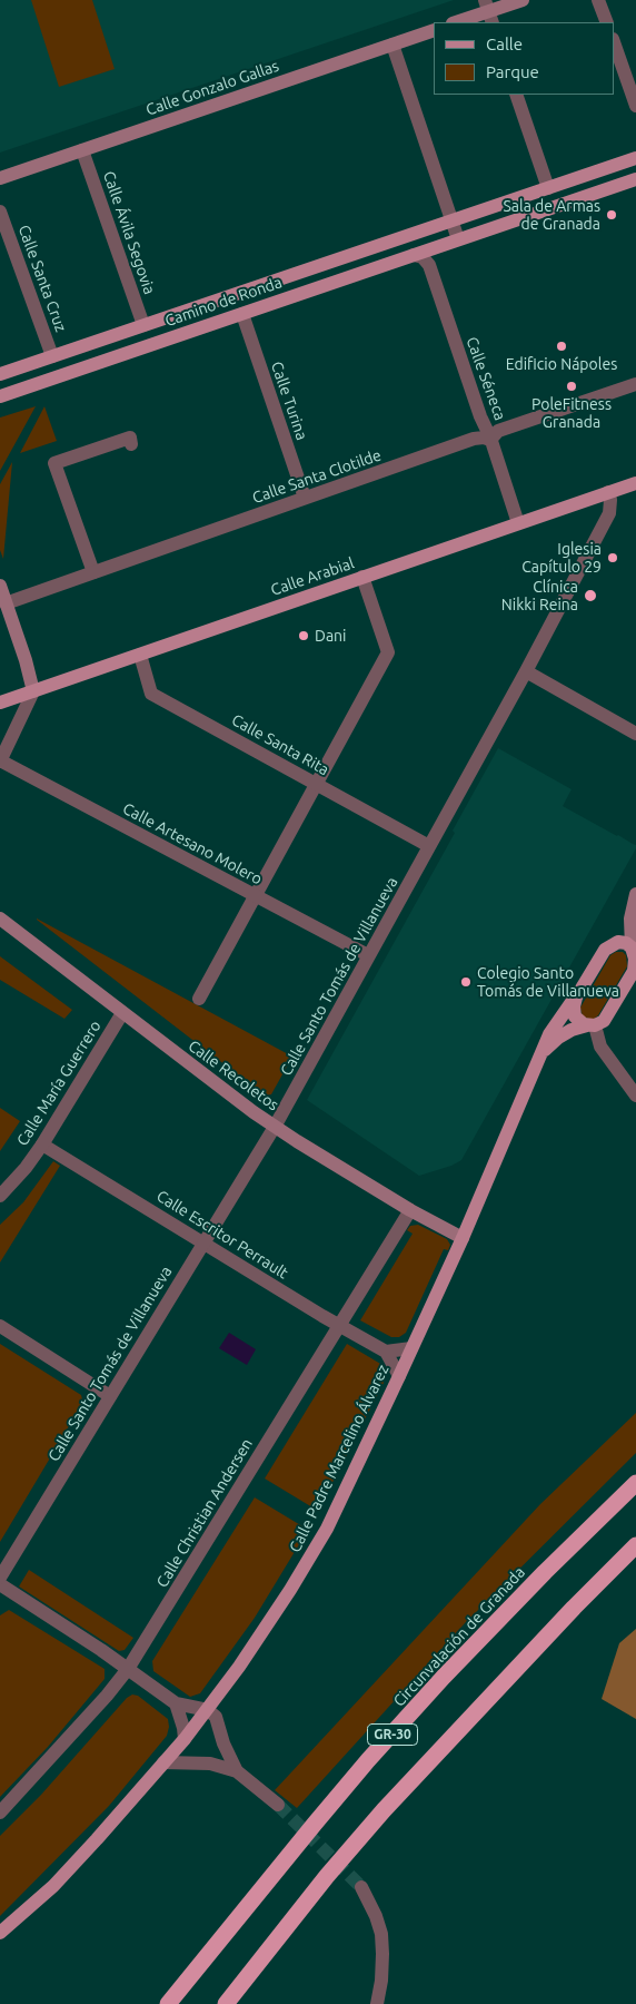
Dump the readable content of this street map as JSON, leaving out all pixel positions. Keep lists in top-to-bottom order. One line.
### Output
{"streets":{"highway":["Circunvalación de Granada","GR-30"],"main road":["Calle Gonzalo Gallas","Camino de Ronda","Calle Arabial","Calle Recoletos","Calle Padre Marcelino Álvarez"],"street":["Calle Ávila Segovia","Calle Santa Cruz","Calle Séneca","Calle Turina","Calle Santa Clotilde","Calle Santa Rita","Calle Artesano Molero","Calle Santo Tomás de Villanueva","Calle María Guerrero","Calle Escritor Perrault","Calle Christian Andersen"]},"crossings":[["Calle Gonzalo Gallas","Calle Ávila Segovia"],["Calle Ávila Segovia","Camino de Ronda"],["Calle Santa Cruz","Camino de Ronda"],["Camino de Ronda","Calle Séneca"],["Camino de Ronda","Calle Turina"],["Calle Séneca","Calle Santa Clotilde"],["Calle Séneca","Calle Arabial"],["Calle Turina","Calle Santa Clotilde"],["Calle Arabial","Calle Santa Rita"],["Calle Arabial","Calle Santo Tomás de Villanueva"],["Calle Santa Rita","Calle Santo Tomás de Villanueva"],["Calle Artesano Molero","Calle Santo Tomás de Villanueva"],["Calle Santo Tomás de Villanueva","Calle Recoletos"],["Calle Santo Tomás de Villanueva","Calle Escritor Perrault"],["Calle Recoletos","Calle María Guerrero"],["Calle Recoletos","Calle Padre Marcelino Álvarez"],["Calle Recoletos","Calle Christian Andersen"],["Calle María Guerrero","Calle Escritor Perrault"],["Calle Escritor Perrault","Calle Christian Andersen"]],"places":["Sala de Armas de Granada","Edificio Nápoles","PoleFitness Granada","Iglesia Capítulo 29","Clínica Nikki Reina","Dani","Colegio Santo Tomás de Villanueva"],"legend":["Calle","Parque"]}
